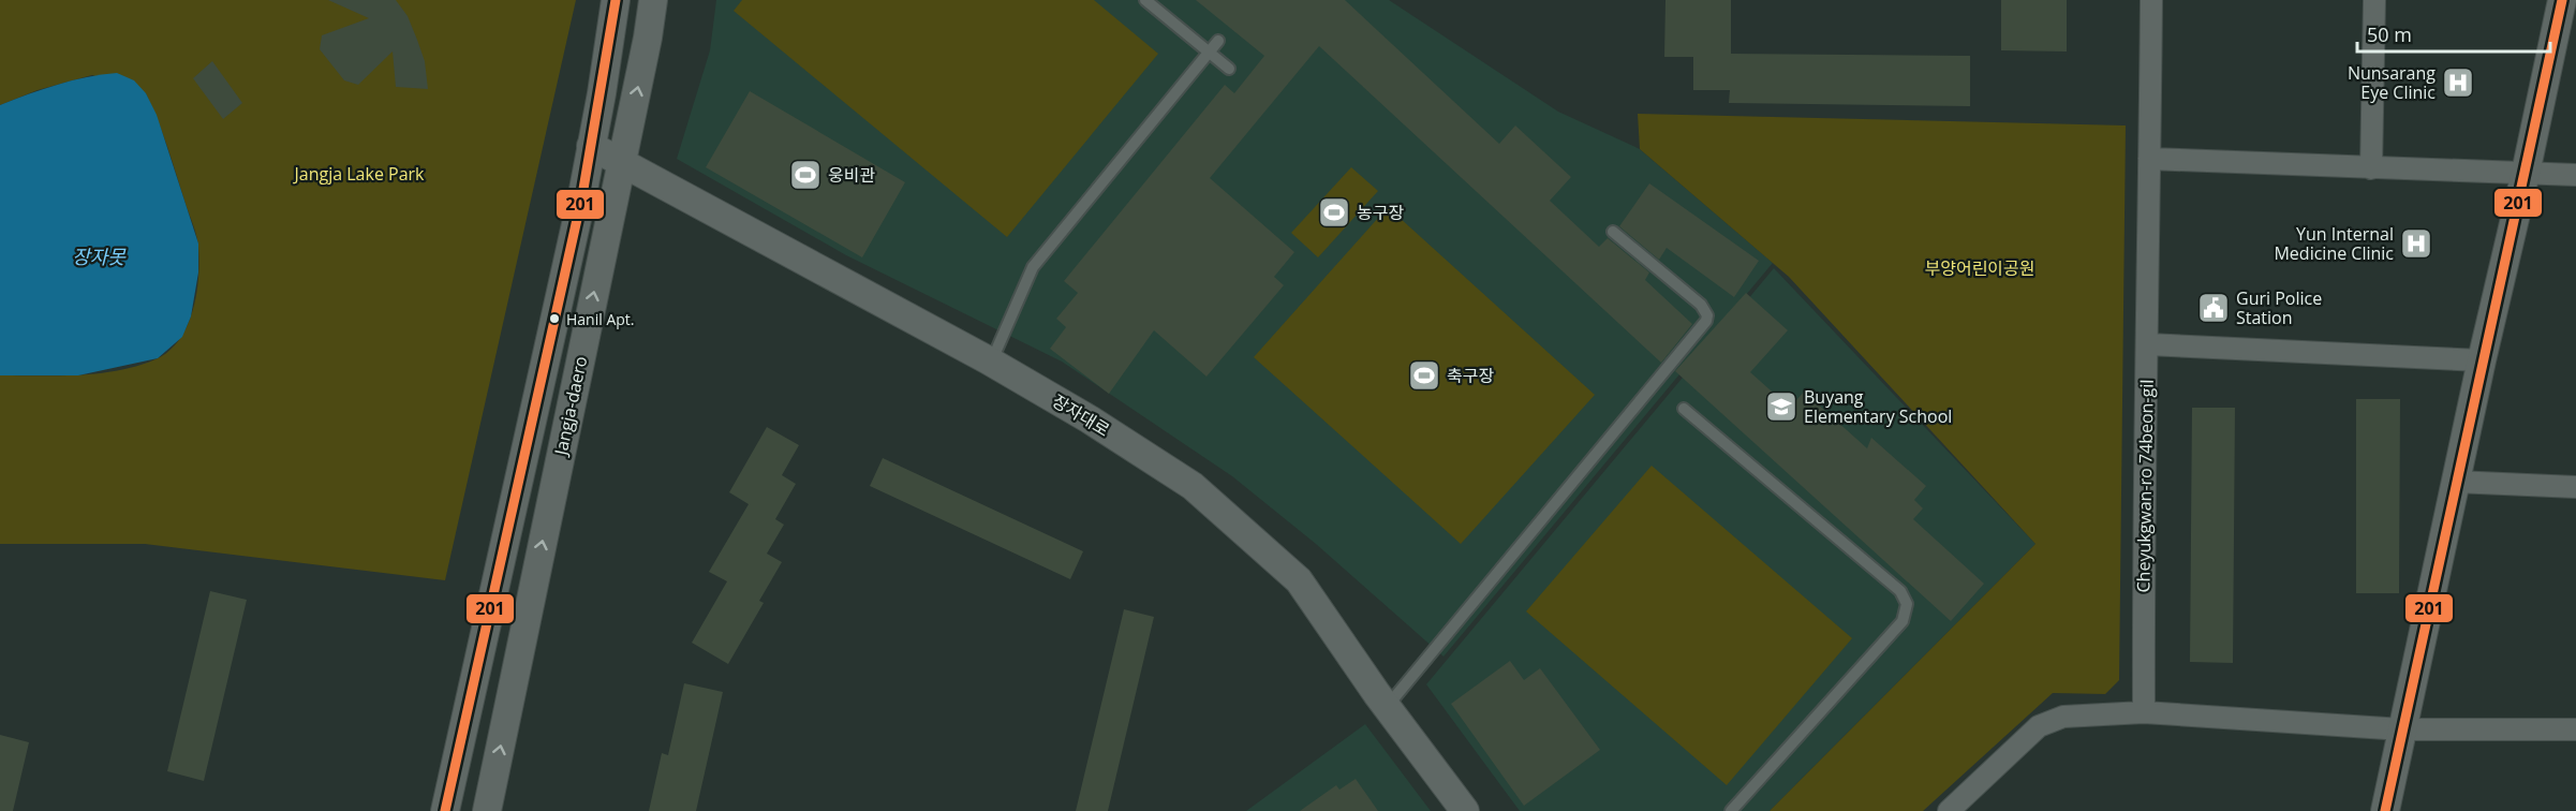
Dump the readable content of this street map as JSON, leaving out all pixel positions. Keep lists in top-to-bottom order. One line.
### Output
{"streets":{"street":["Jangja-daero","장자대로","Cheyukgwan-ro 74beon-gil"]},"crossings":[["Jangja-daero","장자대로"]],"water":["장자못"],"parks":["Jangja Lake Park","부양어린이공원"],"places":{"hospital":["Nunsarang Eye Clinic","Yun Internal Medicine Clinic"],"sports":["웅비관","농구장","축구장"],"public building":["Guri Police Station"],"other":["Hanil Apt."],"school or university":["Buyang Elementary School"]},"lines":["transit line 201"],"scale_bar":"50 m"}
